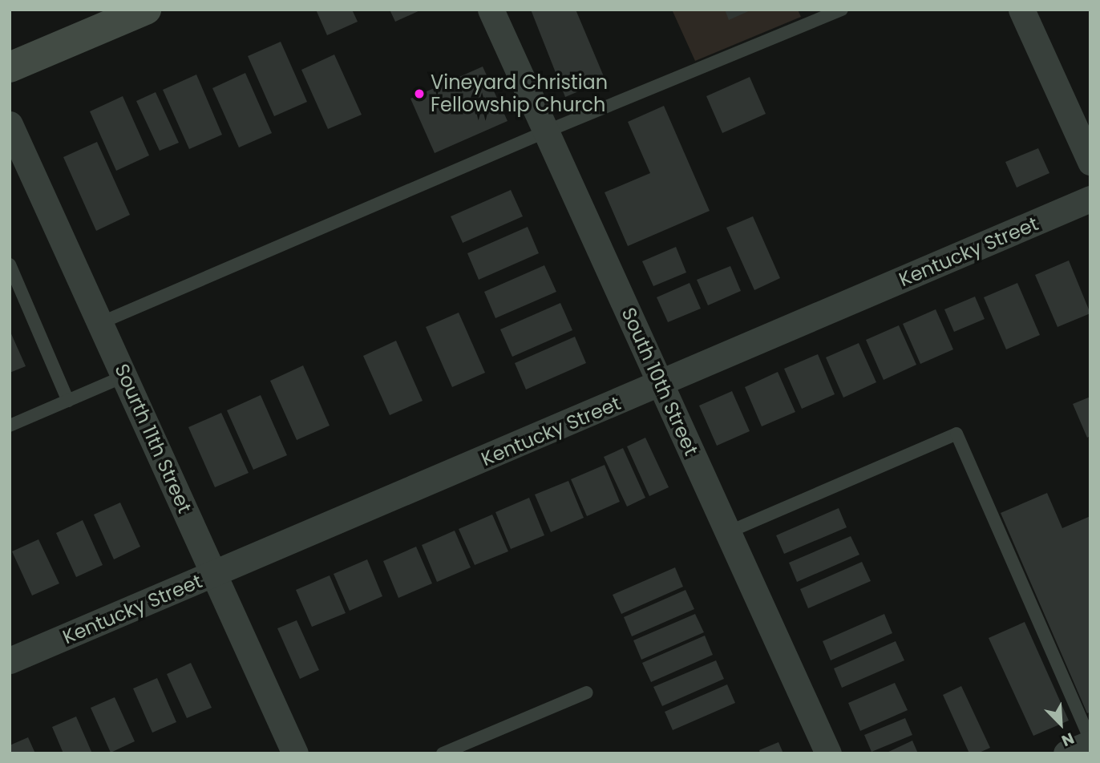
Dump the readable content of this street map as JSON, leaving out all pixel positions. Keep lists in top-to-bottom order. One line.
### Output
{"streets":{"street":["Kentucky Street","South 10th Street","Sourth 11th Street"]},"crossings":[["Kentucky Street","South 10th Street"],["Kentucky Street","Sourth 11th Street"]],"places":["Vineyard Christian Fellowship Church"],"north":"bottom right"}
